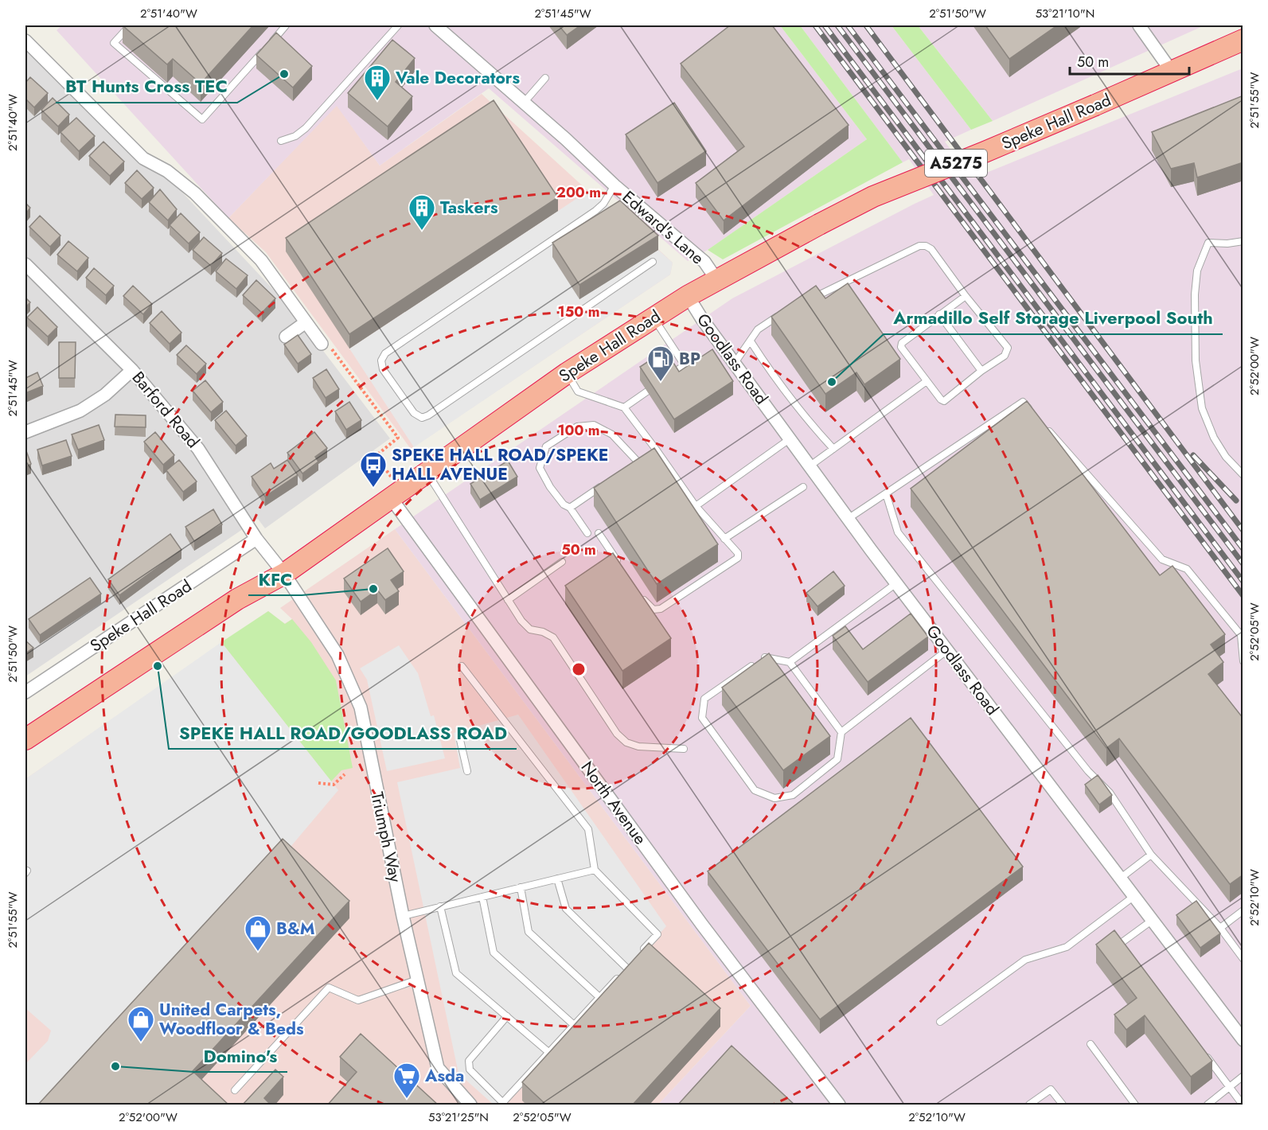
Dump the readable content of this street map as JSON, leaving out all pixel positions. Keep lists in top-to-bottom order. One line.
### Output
{"streets":{"highway":["Speke Hall Road","A5275"],"street":["Edward's Lane","Goodlass Road","Barford Road","North Avenue","Triumph Way"]},"crossings":[["Speke Hall Road","Edward's Lane"],["Speke Hall Road","Goodlass Road"],["Speke Hall Road","Barford Road"],["Speke Hall Road","North Avenue"],["Speke Hall Road","Triumph Way"],["Barford Road","Triumph Way"]],"places":{"other":["BT Hunts Cross TEC","Armadillo Self Storage Liverpool South","KFC","SPEKE HALL ROAD/GOODLASS ROAD","Domino's"],"building":["Vale Decorators","Taskers"],"fuel station":["BP"],"bus stop":["SPEKE HALL ROAD/SPEKE HALL AVENUE"],"shop":["B&M","United Carpets, Woodfloor & Beds"],"supermarket":["Asda"]},"scale_bar":"50 m","coordinates":["2°51'40\"W","2°51'45\"W","2°51'50\"W","53°21'10\"N","2°51'55\"W","2°52'00\"W","2°52'05\"W","2°52'10\"W","53°21'25\"N"],"rings":["200 m","150 m","100 m","50 m"]}
